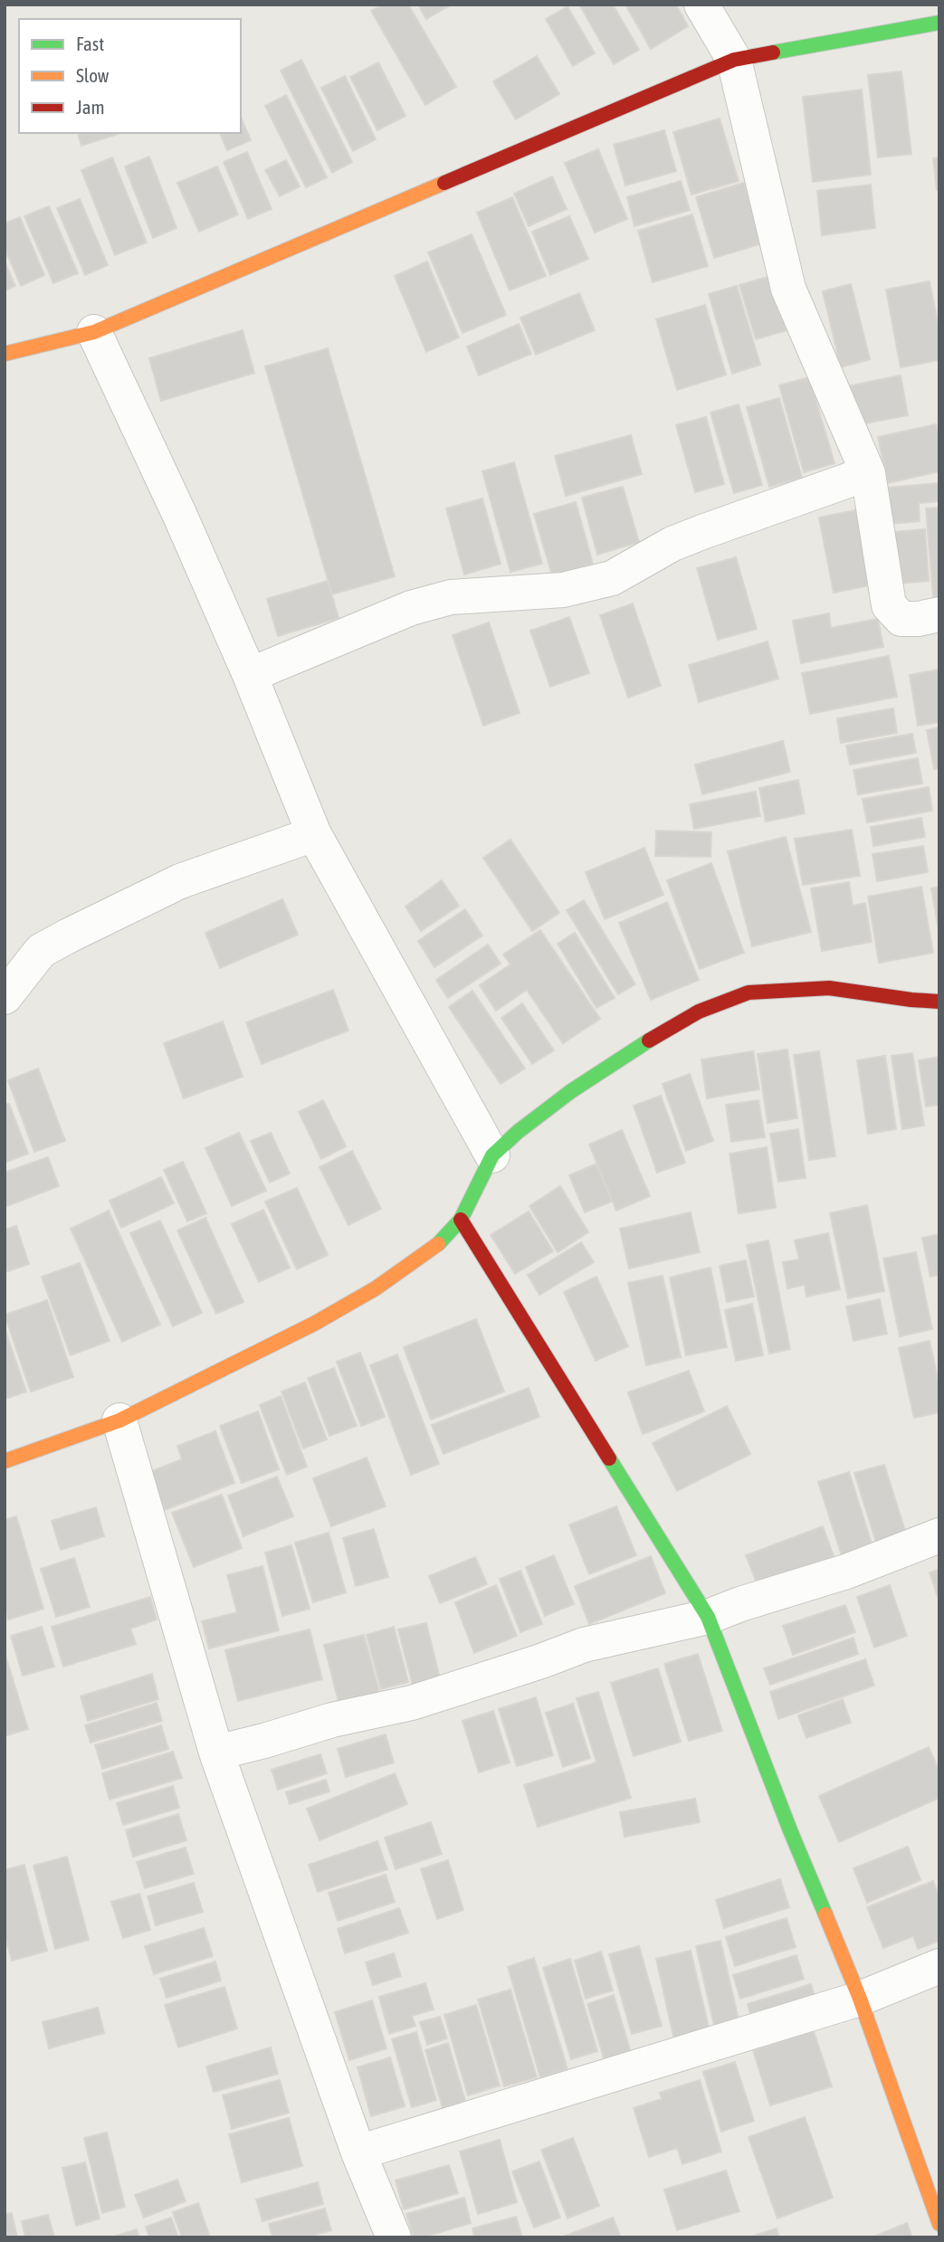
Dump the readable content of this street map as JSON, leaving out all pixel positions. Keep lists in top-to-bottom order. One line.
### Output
{"legend":["Fast","Slow","Jam"]}
